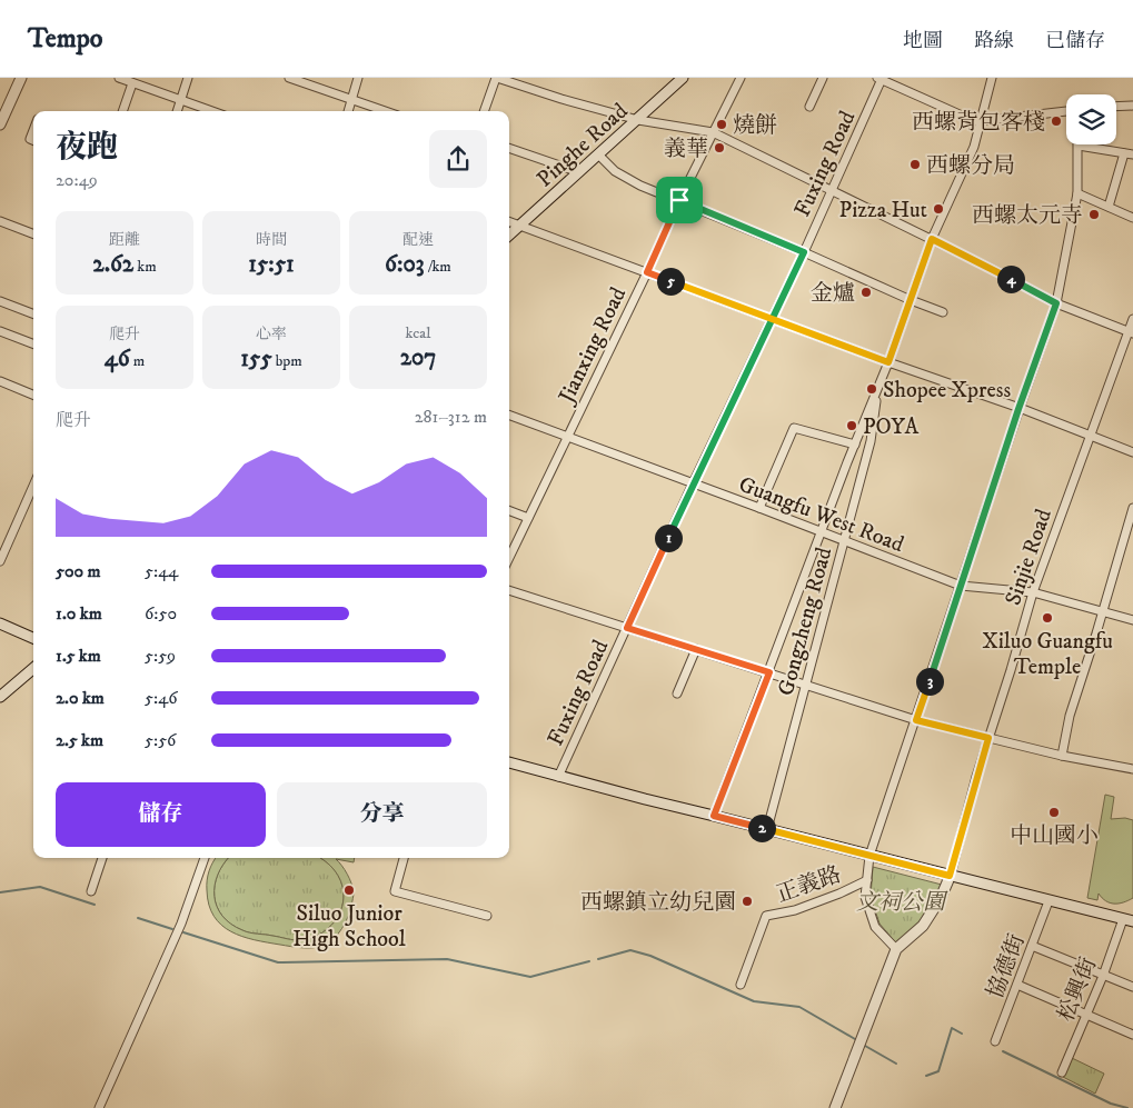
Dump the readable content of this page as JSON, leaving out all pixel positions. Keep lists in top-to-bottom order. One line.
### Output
{"streets":{"main road":["Pinghe Road"],"street":["Fuxing Road","Jianxing Road","Guangfu West Road","Sinjie Road","Gongzheng Road","正義路","協德街","松興街"]},"crossings":[["Fuxing Road","Guangfu West Road"],["Jianxing Road","Guangfu West Road"],["Guangfu West Road","Sinjie Road"],["Guangfu West Road","Gongzheng Road"]],"parks":["文祠公園"],"places":["西螺背包客棧","燒餅","義華","西螺分局","Pizza Hut","西螺太元寺","金爐","Shopee Xpress","POYA","Xiluo Guangfu Temple","中山國小","Siluo Junior High School","西螺鎮立幼兒園"],"page":{"header":"Tempo","nav":["地圖","路線","已儲存"],"heading":["夜跑","20:49"],"stats":[["距離","2.62 km"],["時間","15:51"],["配速","6:03 /km"],["爬升","46 m"],["心率","155 bpm"],["kcal","207"]],"pins":["4","5","1","3","2"],"chart":["爬升","281–312 m"],"list":[{"name":"500 m","note":"5:44"},{"name":"1.0 km","note":"6:50"},{"name":"1.5 km","note":"5:59"},{"name":"2.0 km","note":"5:46"},{"name":"2.5 km","note":"5:56"}],"buttons":["儲存","分享"]}}
